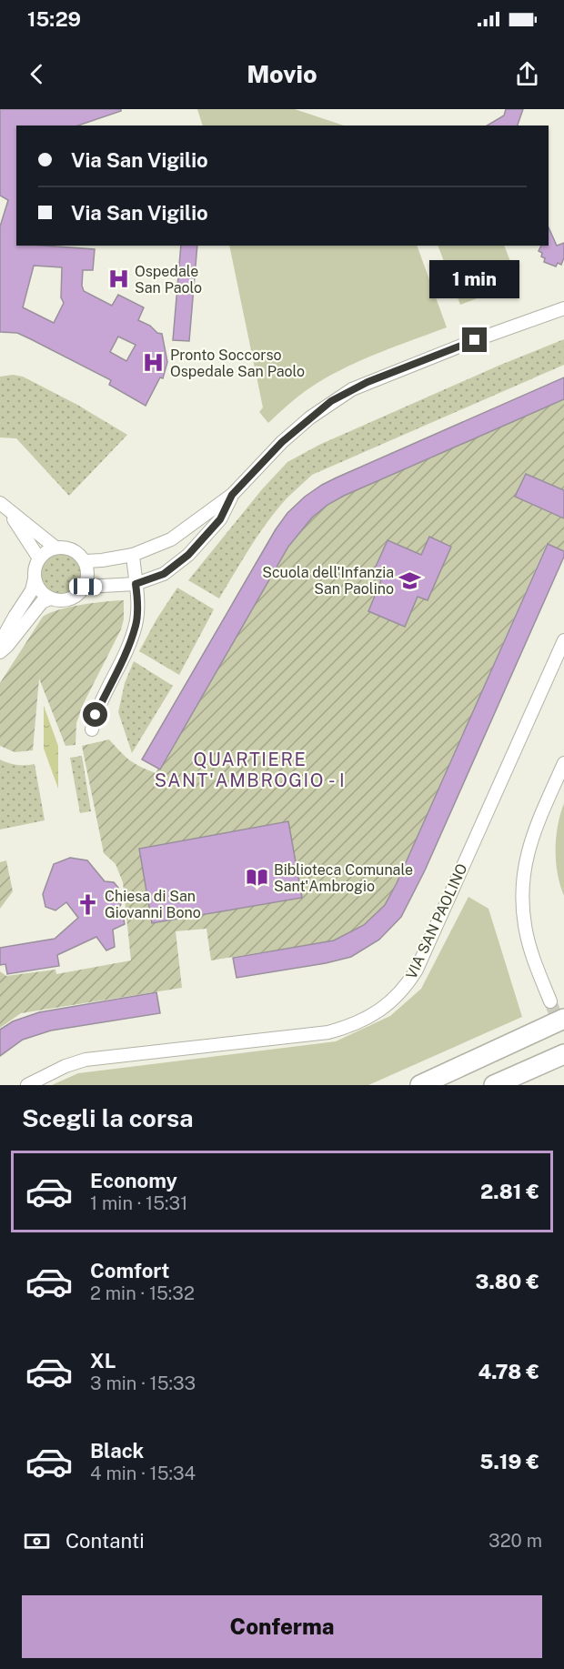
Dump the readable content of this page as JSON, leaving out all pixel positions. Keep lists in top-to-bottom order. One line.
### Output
{"streets":{"street":["VIA SAN PAOLINO"]},"districts":["QUARTIERE SANT'AMBROGIO - I"],"places":{"hospital":["Ospedale San Paolo","Pronto Soccorso Ospedale San Paolo"],"school or university":["Scuola dell'Infanzia San Paolino"],"library":["Biblioteca Comunale Sant'Ambrogio"],"church":["Chiesa di San Giovanni Bono"]},"page":{"status":"15:29","header":"Movio","banner":["Via San Vigilio","Via San Vigilio"],"bubble":"1 min","heading":"Scegli la corsa","list":[{"name":"Economy","note":"1 min · 15:31","value":"2.81 €"},{"name":"Comfort","note":"2 min · 15:32","value":"3.80 €"},{"name":"XL","note":"3 min · 15:33","value":"4.78 €"},{"name":"Black","note":"4 min · 15:34","value":"5.19 €"}],"pay":["Contanti","320 m"],"buttons":"Conferma"}}
